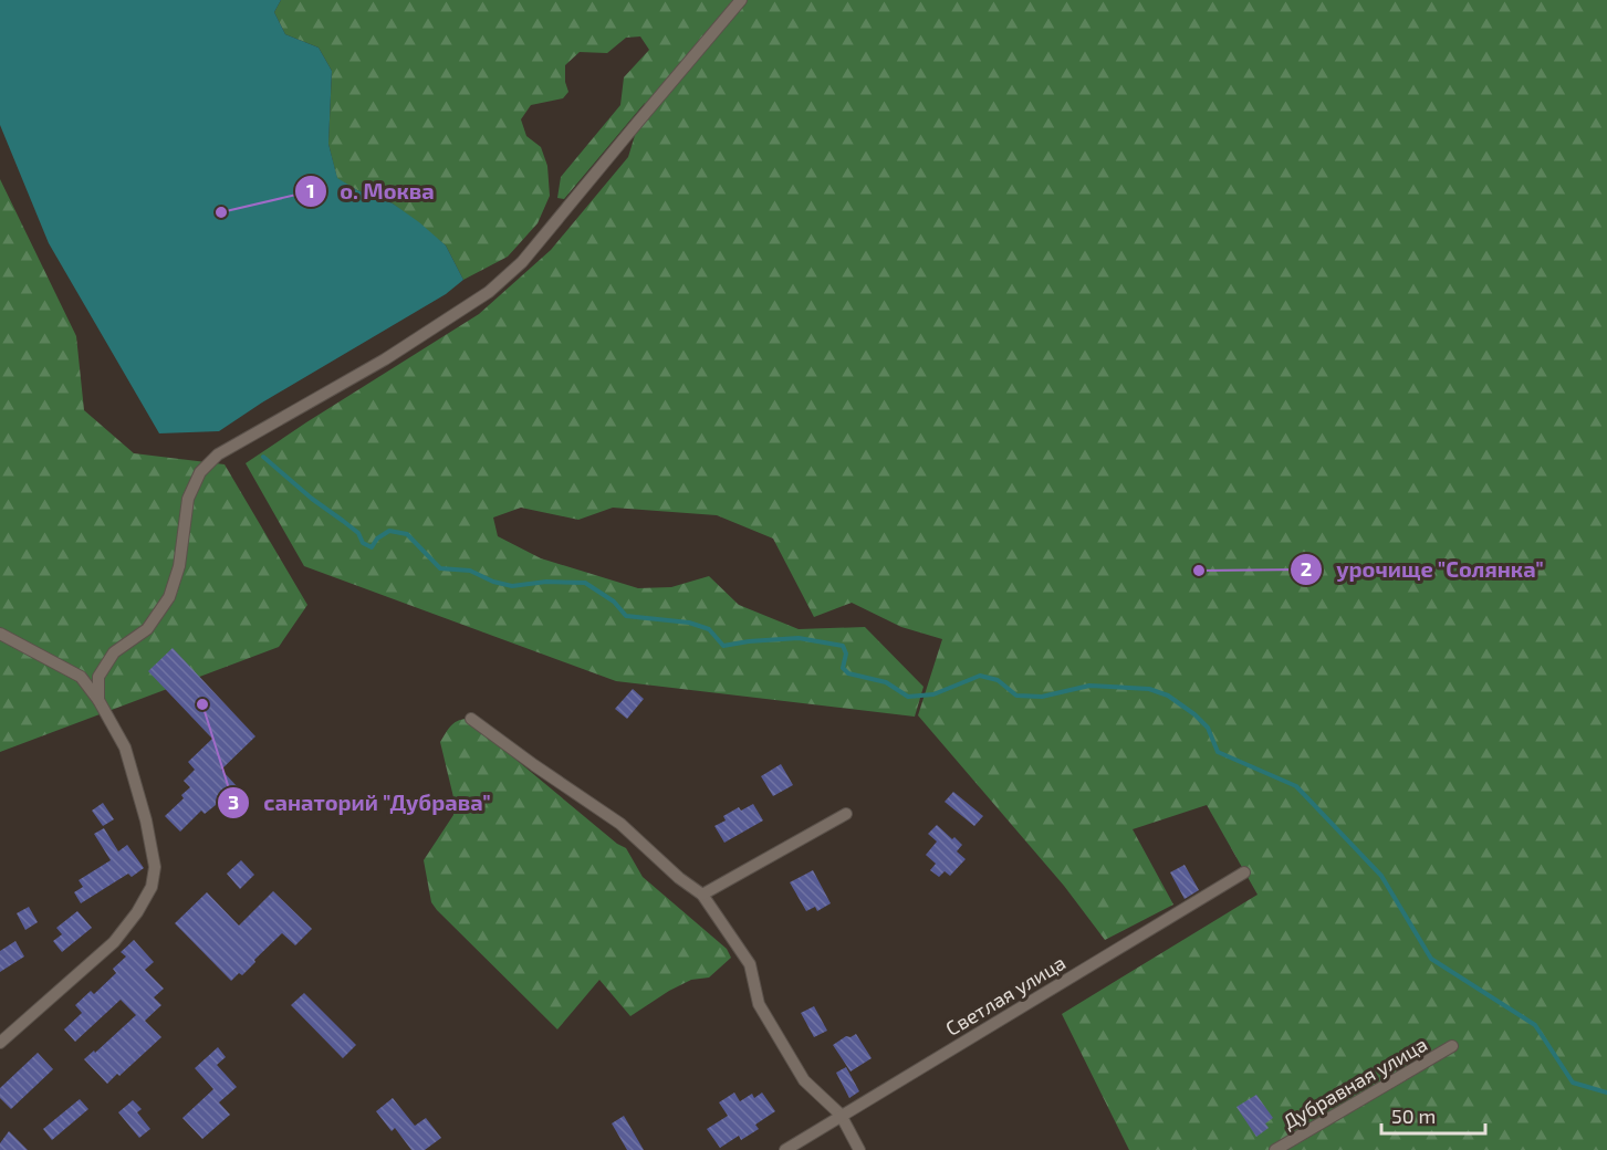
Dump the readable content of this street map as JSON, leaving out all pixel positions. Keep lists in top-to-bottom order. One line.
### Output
{"streets":{"street":["Светлая улица","Дубравная улица"]},"places":["о. Моква","урочище \"Солянка\"","санаторий \"Дубрава\""],"scale_bar":"50 m"}
